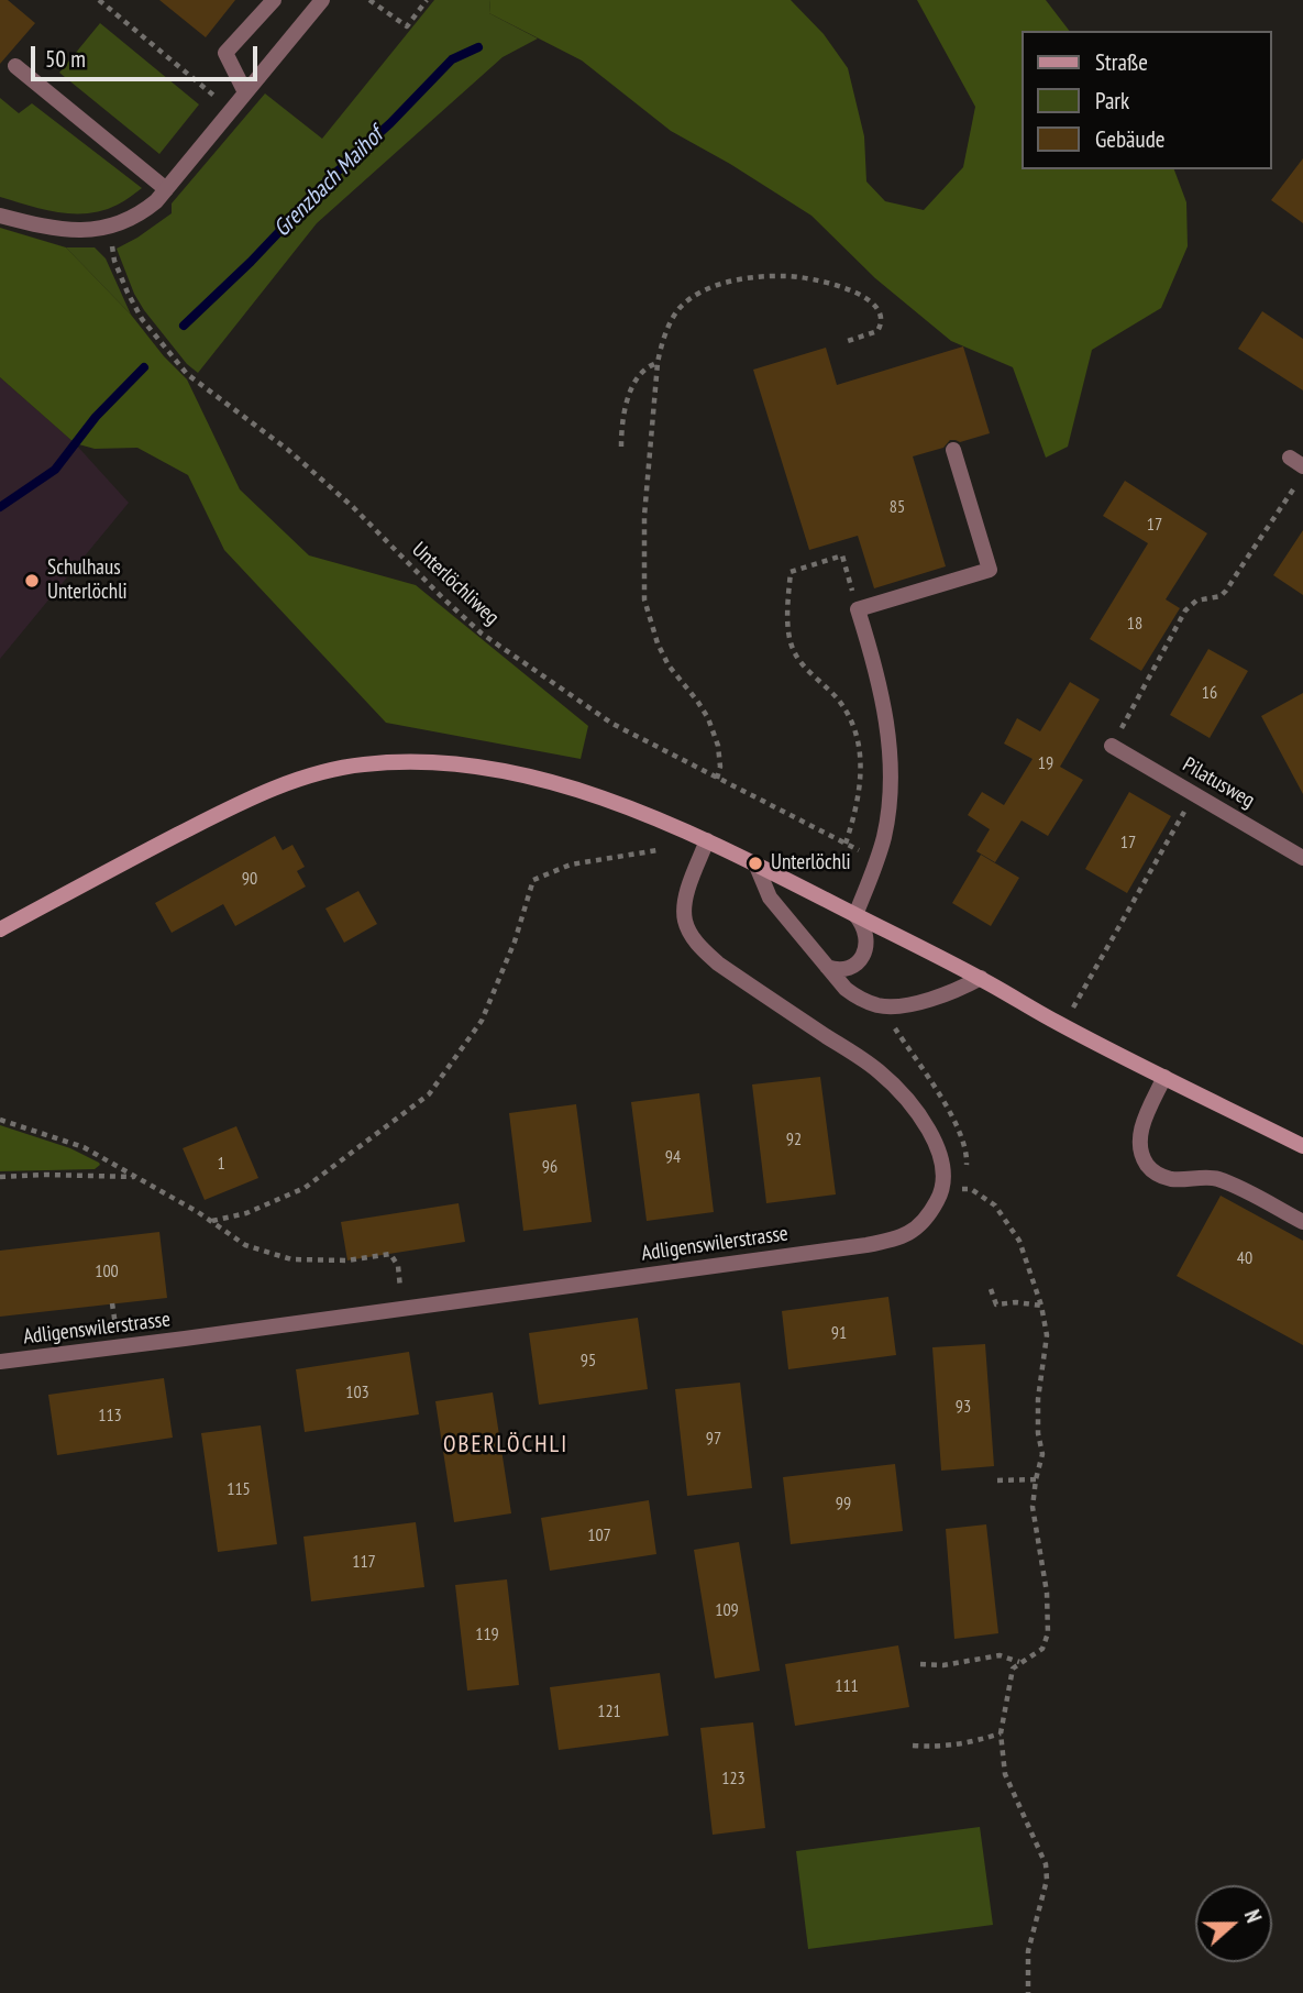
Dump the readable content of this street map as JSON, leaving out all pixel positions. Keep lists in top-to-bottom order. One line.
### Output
{"streets":{"street":["Pilatusweg","Adligenswilerstrasse"],"path":["Unterlöchliweg"]},"districts":["OBERLÖCHLI"],"water":["Grenzbach Maihof"],"places":["Schulhaus Unterlöchli","Unterlöchli"],"house_numbers":["85","17","18","16","19","17","90","92","94","1","96","40","100","91","95","103","93","113","97","115","99","107","117","109","119","111","121","123"],"legend":["Straße","Park","Gebäude"],"scale_bar":"50 m","north":"right"}
